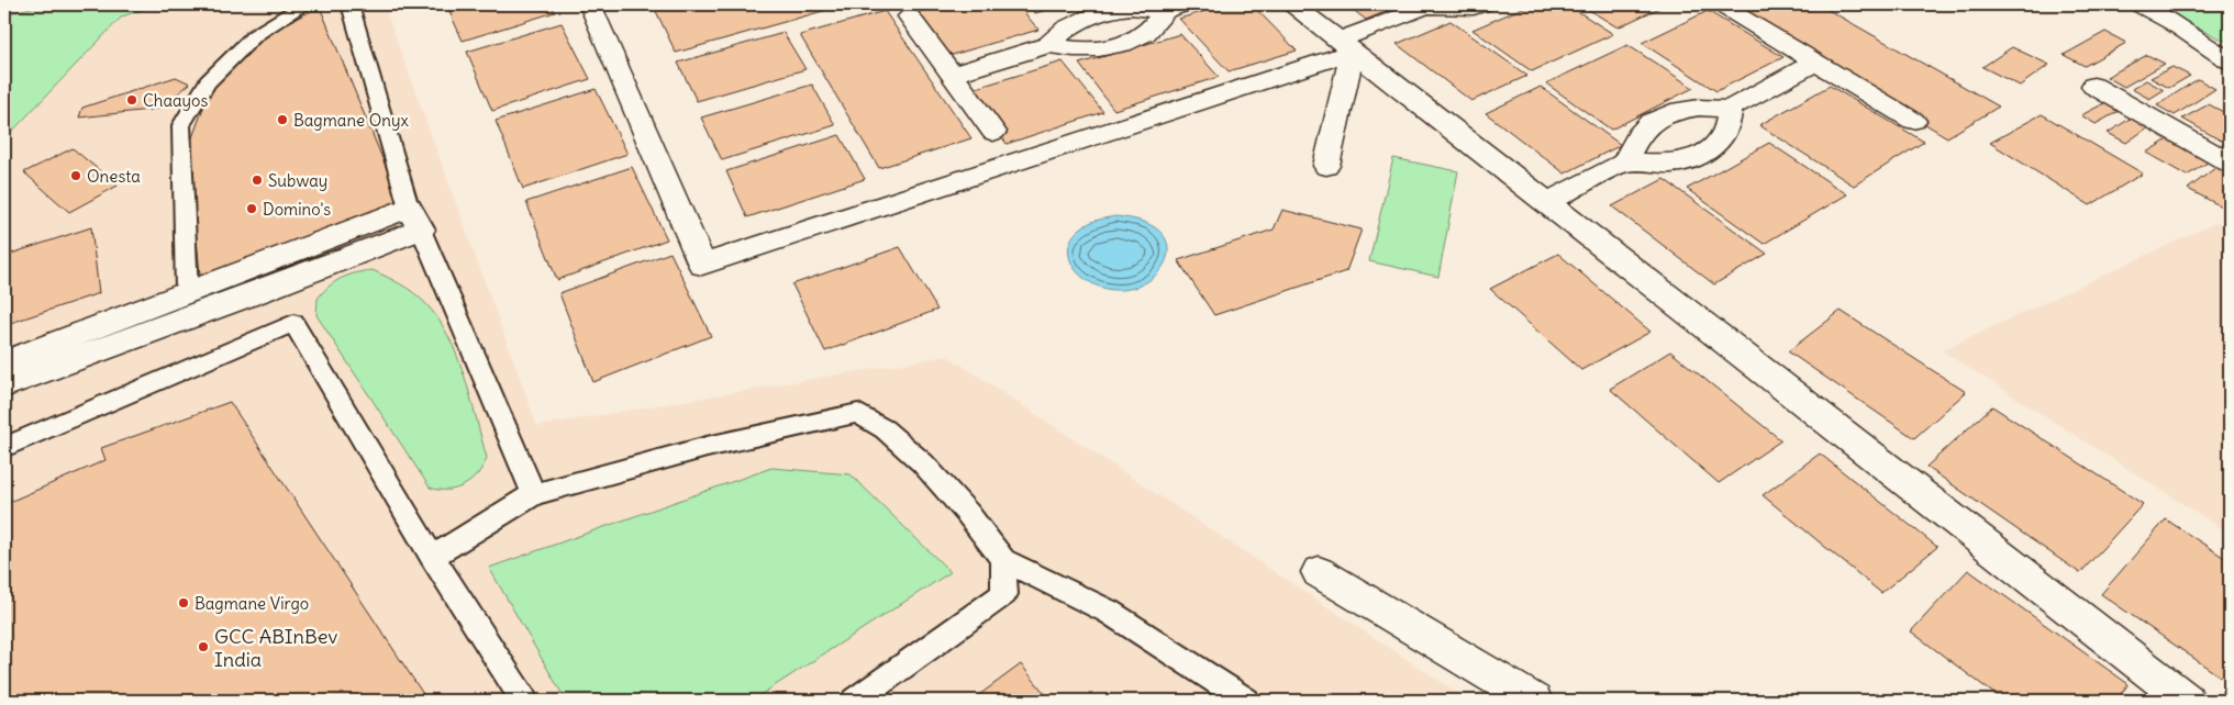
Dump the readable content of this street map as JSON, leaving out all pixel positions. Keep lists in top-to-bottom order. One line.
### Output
{"places":["Chaayos","Bagmane Onyx","Onesta","Subway","Domino's","Bagmane Virgo","GCC ABInBev India"]}
